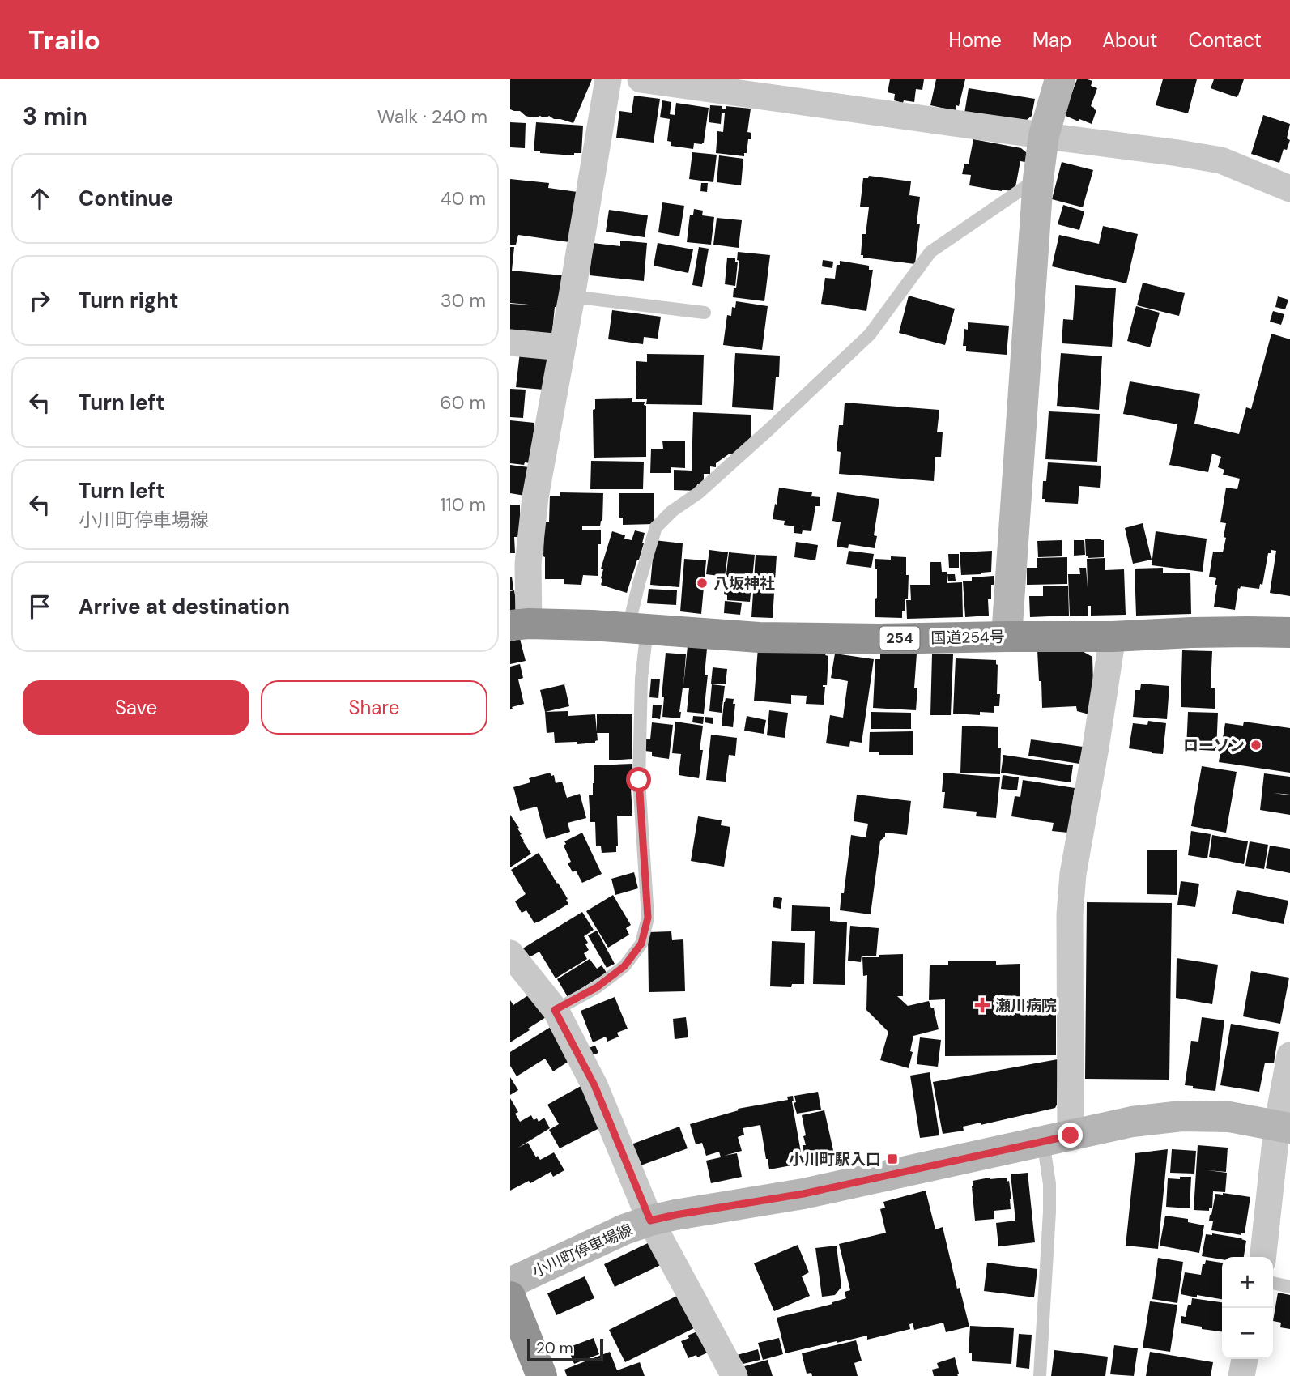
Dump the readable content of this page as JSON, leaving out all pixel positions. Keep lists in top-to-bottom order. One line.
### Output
{"streets":{"highway":["国道254号","254"],"main road":["小川町停車場線"]},"places":{"other":["八坂神社","ローソン"],"health":["瀬川病院"],"transit":["小川町駅入口"]},"scale_bar":"20 m","page":{"header":"Trailo","nav":["Home","Map","About","Contact"],"heading":["3 min","Walk · 240 m"],"list":[["Continue","40 m"],["Turn right","30 m"],["Turn left","60 m"],["Turn left","小川町停車場線","110 m"],"Arrive at destination"],"buttons":["Save","Share"],"map_buttons":["+","−"],"scale":"20 m"}}
